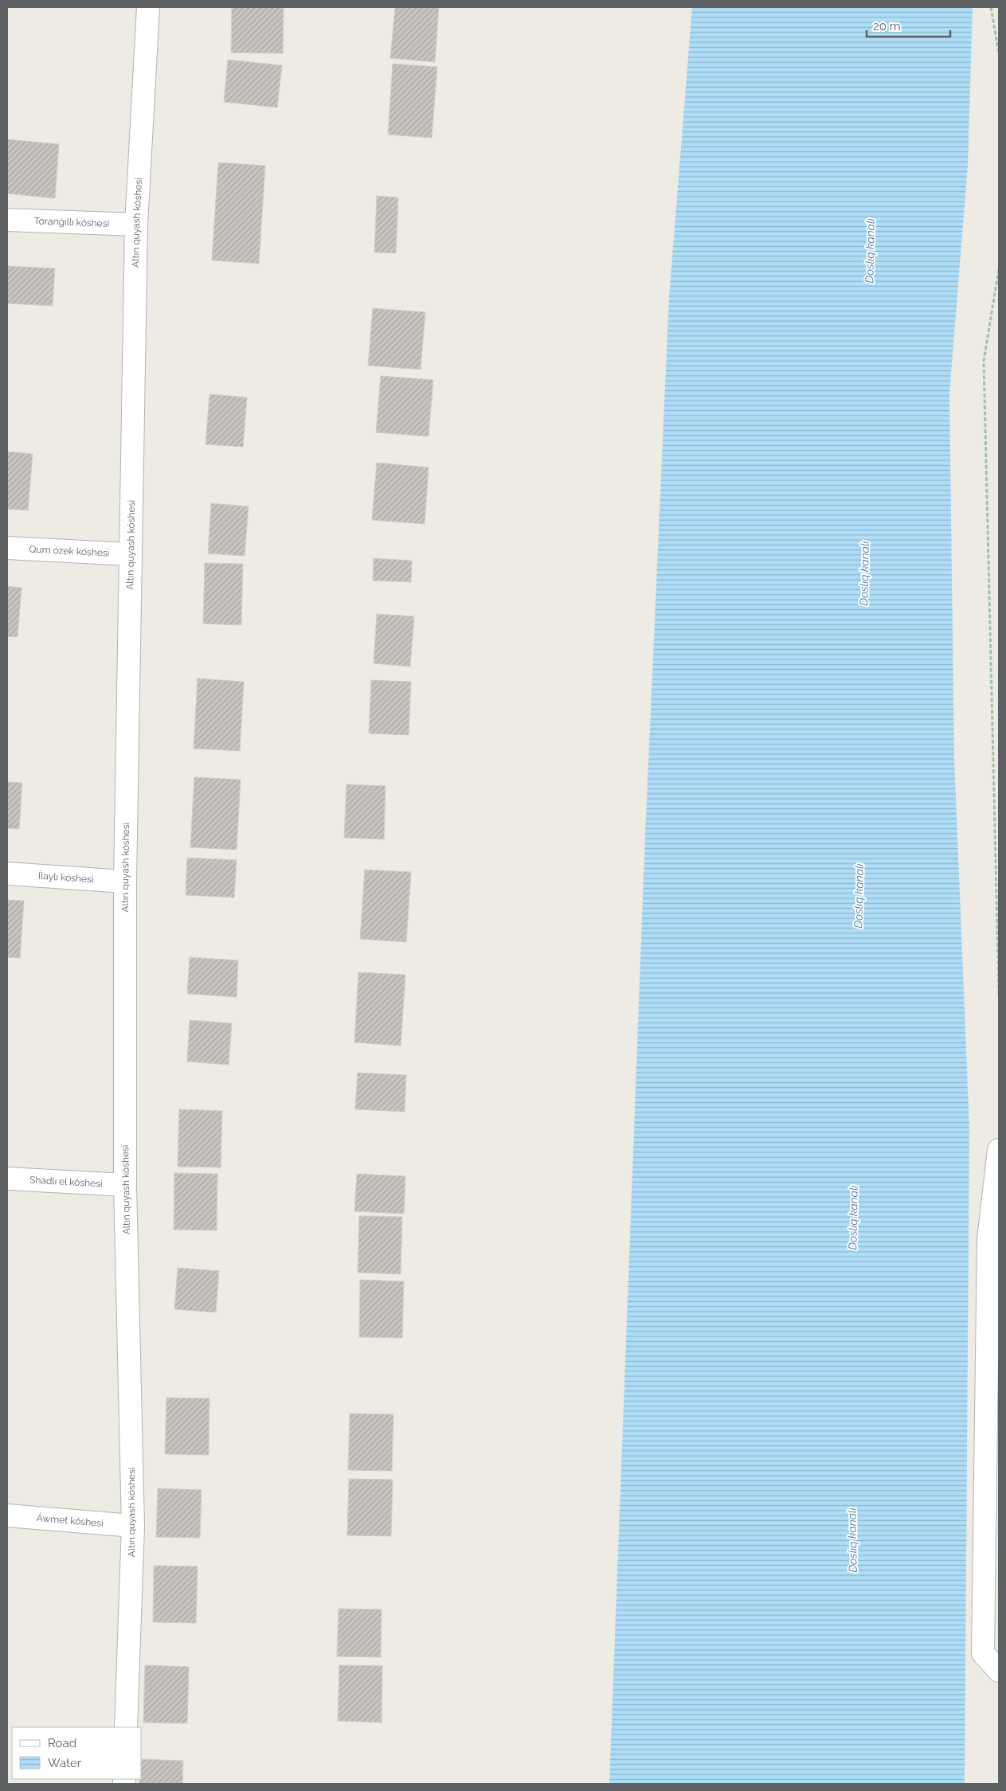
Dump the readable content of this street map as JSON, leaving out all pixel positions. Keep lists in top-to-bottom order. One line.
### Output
{"streets":{"street":["Toranǵıllı kóshesi","Altın quyash kóshesi","Qum ózek kóshesi","Ílaylı kóshesi","Shadlı el kóshesi","Áwmet kóshesi"]},"crossings":[["Toranǵıllı kóshesi","Altın quyash kóshesi"],["Altın quyash kóshesi","Qum ózek kóshesi"],["Altın quyash kóshesi","Ílaylı kóshesi"],["Altın quyash kóshesi","Shadlı el kóshesi"],["Altın quyash kóshesi","Áwmet kóshesi"]],"water":["Doslıq kanalı"],"legend":["Road","Water"],"scale_bar":"20 m"}
